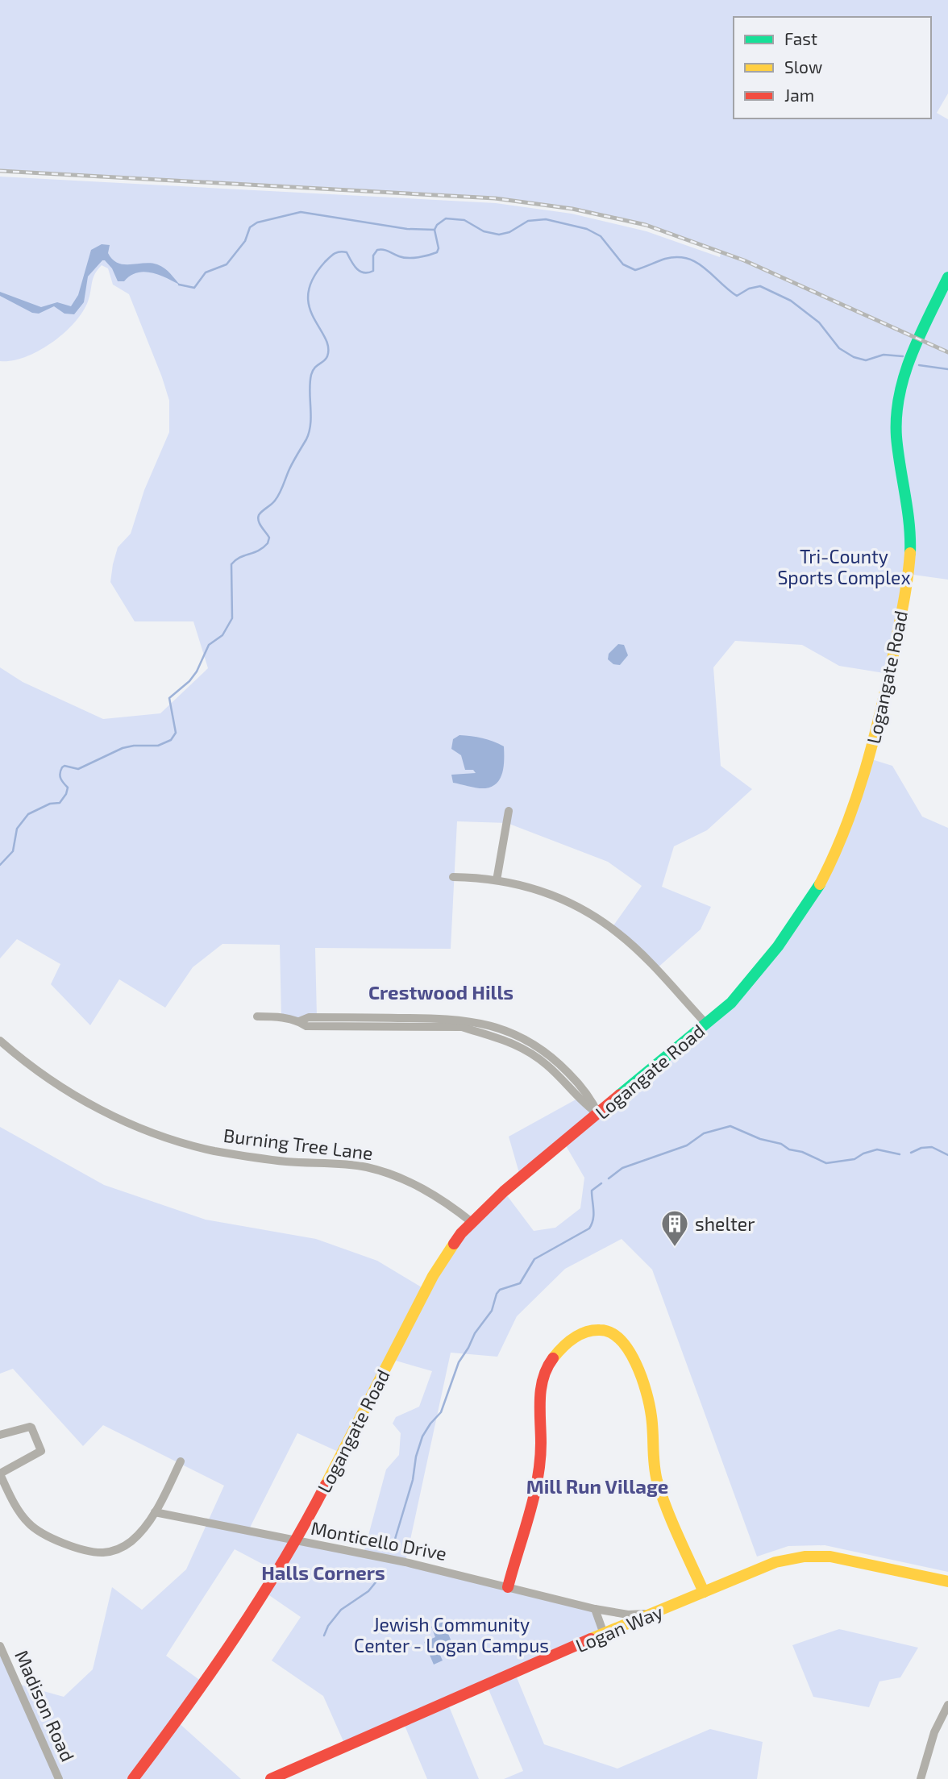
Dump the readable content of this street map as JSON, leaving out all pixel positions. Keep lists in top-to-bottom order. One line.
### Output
{"streets":{"street":["Logangate Road","Burning Tree Lane","Monticello Drive","Logan Way","Madison Road"]},"crossings":[["Logangate Road","Burning Tree Lane"],["Logangate Road","Monticello Drive"],["Monticello Drive","Logan Way"]],"districts":["Crestwood Hills","Mill Run Village","Halls Corners"],"parks":["Tri-County Sports Complex","Jewish Community Center - Logan Campus"],"places":{"building":["shelter"]},"legend":["Fast","Slow","Jam"]}
